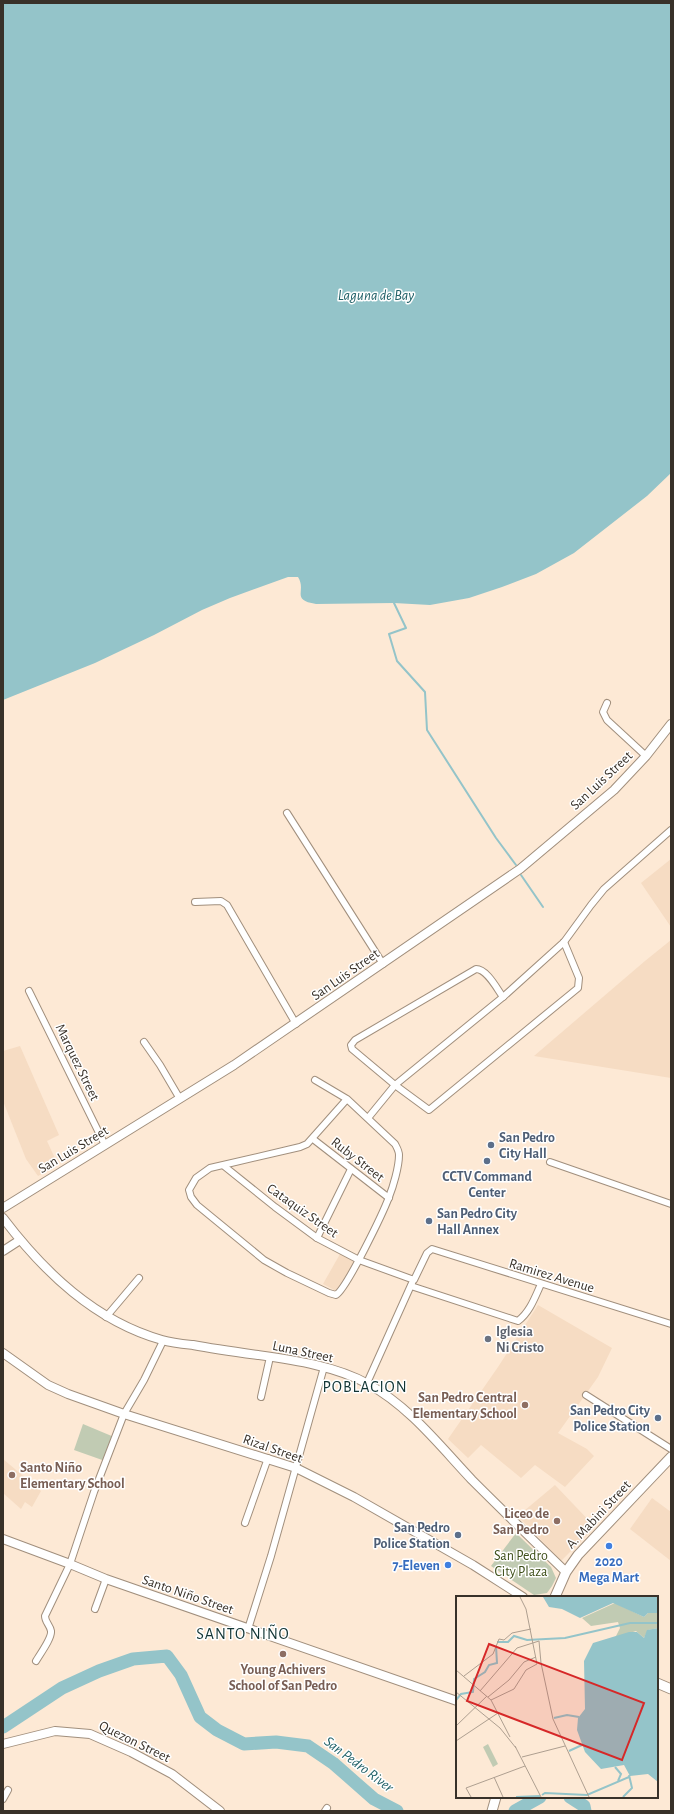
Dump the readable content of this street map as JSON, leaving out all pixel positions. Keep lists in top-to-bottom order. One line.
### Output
{"streets":{"main road":["A. Mabini Street"],"street":["San Luis Street","Marquez Street","Ruby Street","Cataquiz Street","Ramirez Avenue","Luna Street","Rizal Street","Santo Niño Street","Quezon Street"]},"crossings":[["San Luis Street","Marquez Street"],["Cataquiz Street","Ramirez Avenue"],["Luna Street","A. Mabini Street"]],"districts":["POBLACION","SANTO NIÑO"],"water":["Laguna de Bay","San Pedro River"],"parks":["San Pedro City Plaza"],"places":["San Pedro City Hall","CCTV Command Center","San Pedro City Hall Annex","Iglesia Ni Cristo","San Pedro Central Elementary School","San Pedro City Police Station","Santo Niño Elementary School","Liceo de San Pedro","San Pedro Police Station","2020 Mega Mart","7-Eleven","Young Achivers School of San Pedro"]}
